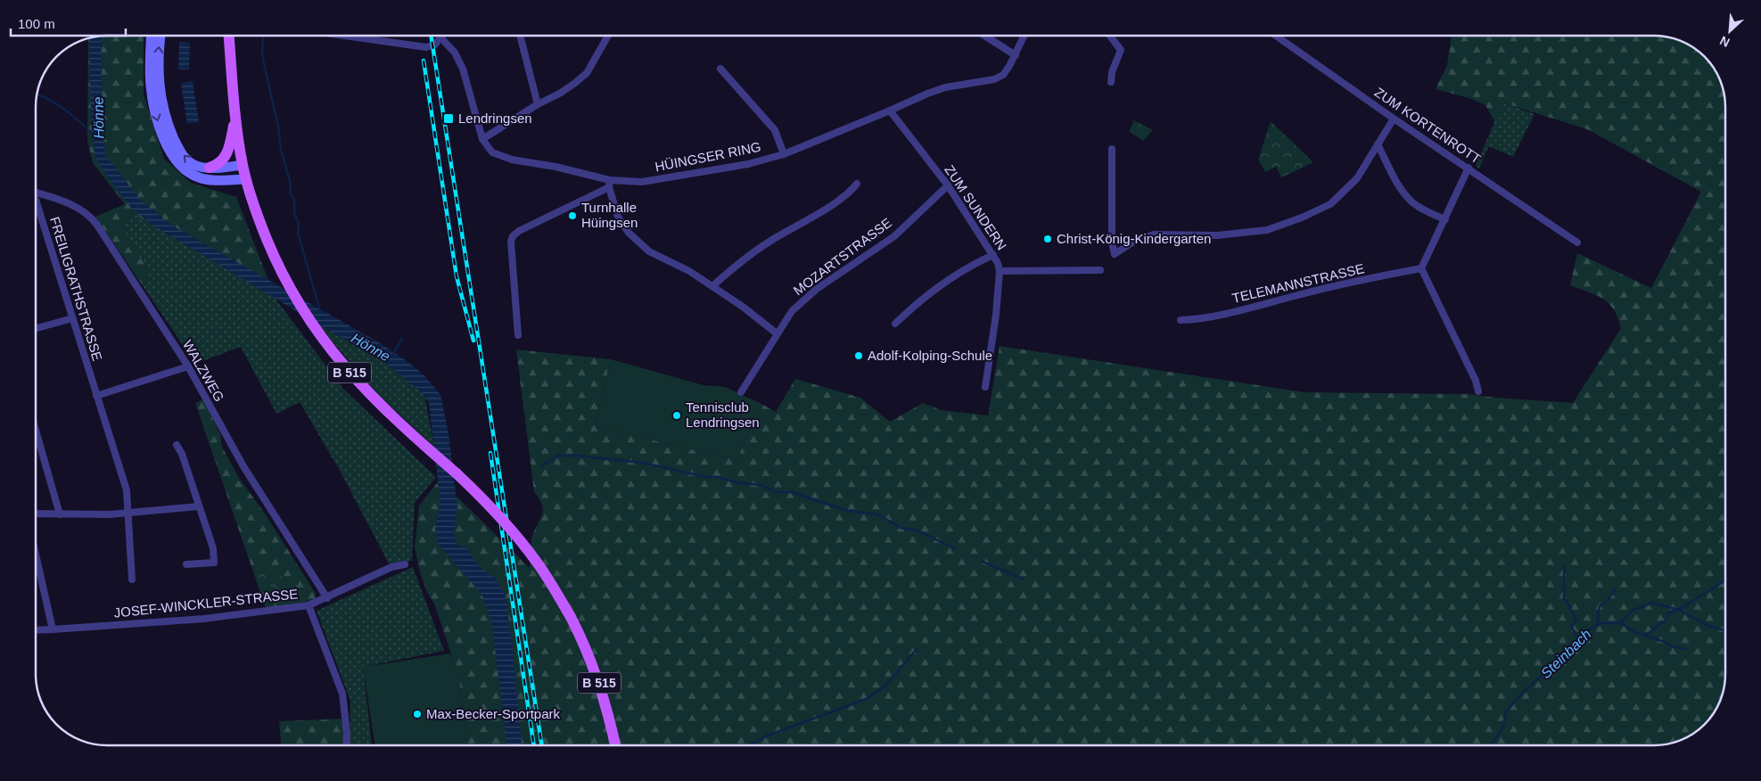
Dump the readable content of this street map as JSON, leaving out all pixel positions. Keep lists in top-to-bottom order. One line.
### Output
{"streets":{"main road":["B 515"],"street":["ZUM KORTENROTT","HÜINGSER RING","ZUM SUNDERN","MOZARTSTRASSE","TELEMANNSTRASSE","FREILIGRATHSTRASSE","WALZWEG","JOSEF-WINCKLER-STRASSE"]},"crossings":[["HÜINGSER RING","ZUM SUNDERN"],["ZUM SUNDERN","MOZARTSTRASSE"],["WALZWEG","JOSEF-WINCKLER-STRASSE"]],"water":["Hönne","Steinbach"],"places":{"transit":["Lendringsen"],"other":["Turnhalle Hüingsen","Christ-König-Kindergarten","Adolf-Kolping-Schule","Tennisclub Lendringsen","Max-Becker-Sportpark"]},"scale_bar":"100 m","north":"bottom left"}
